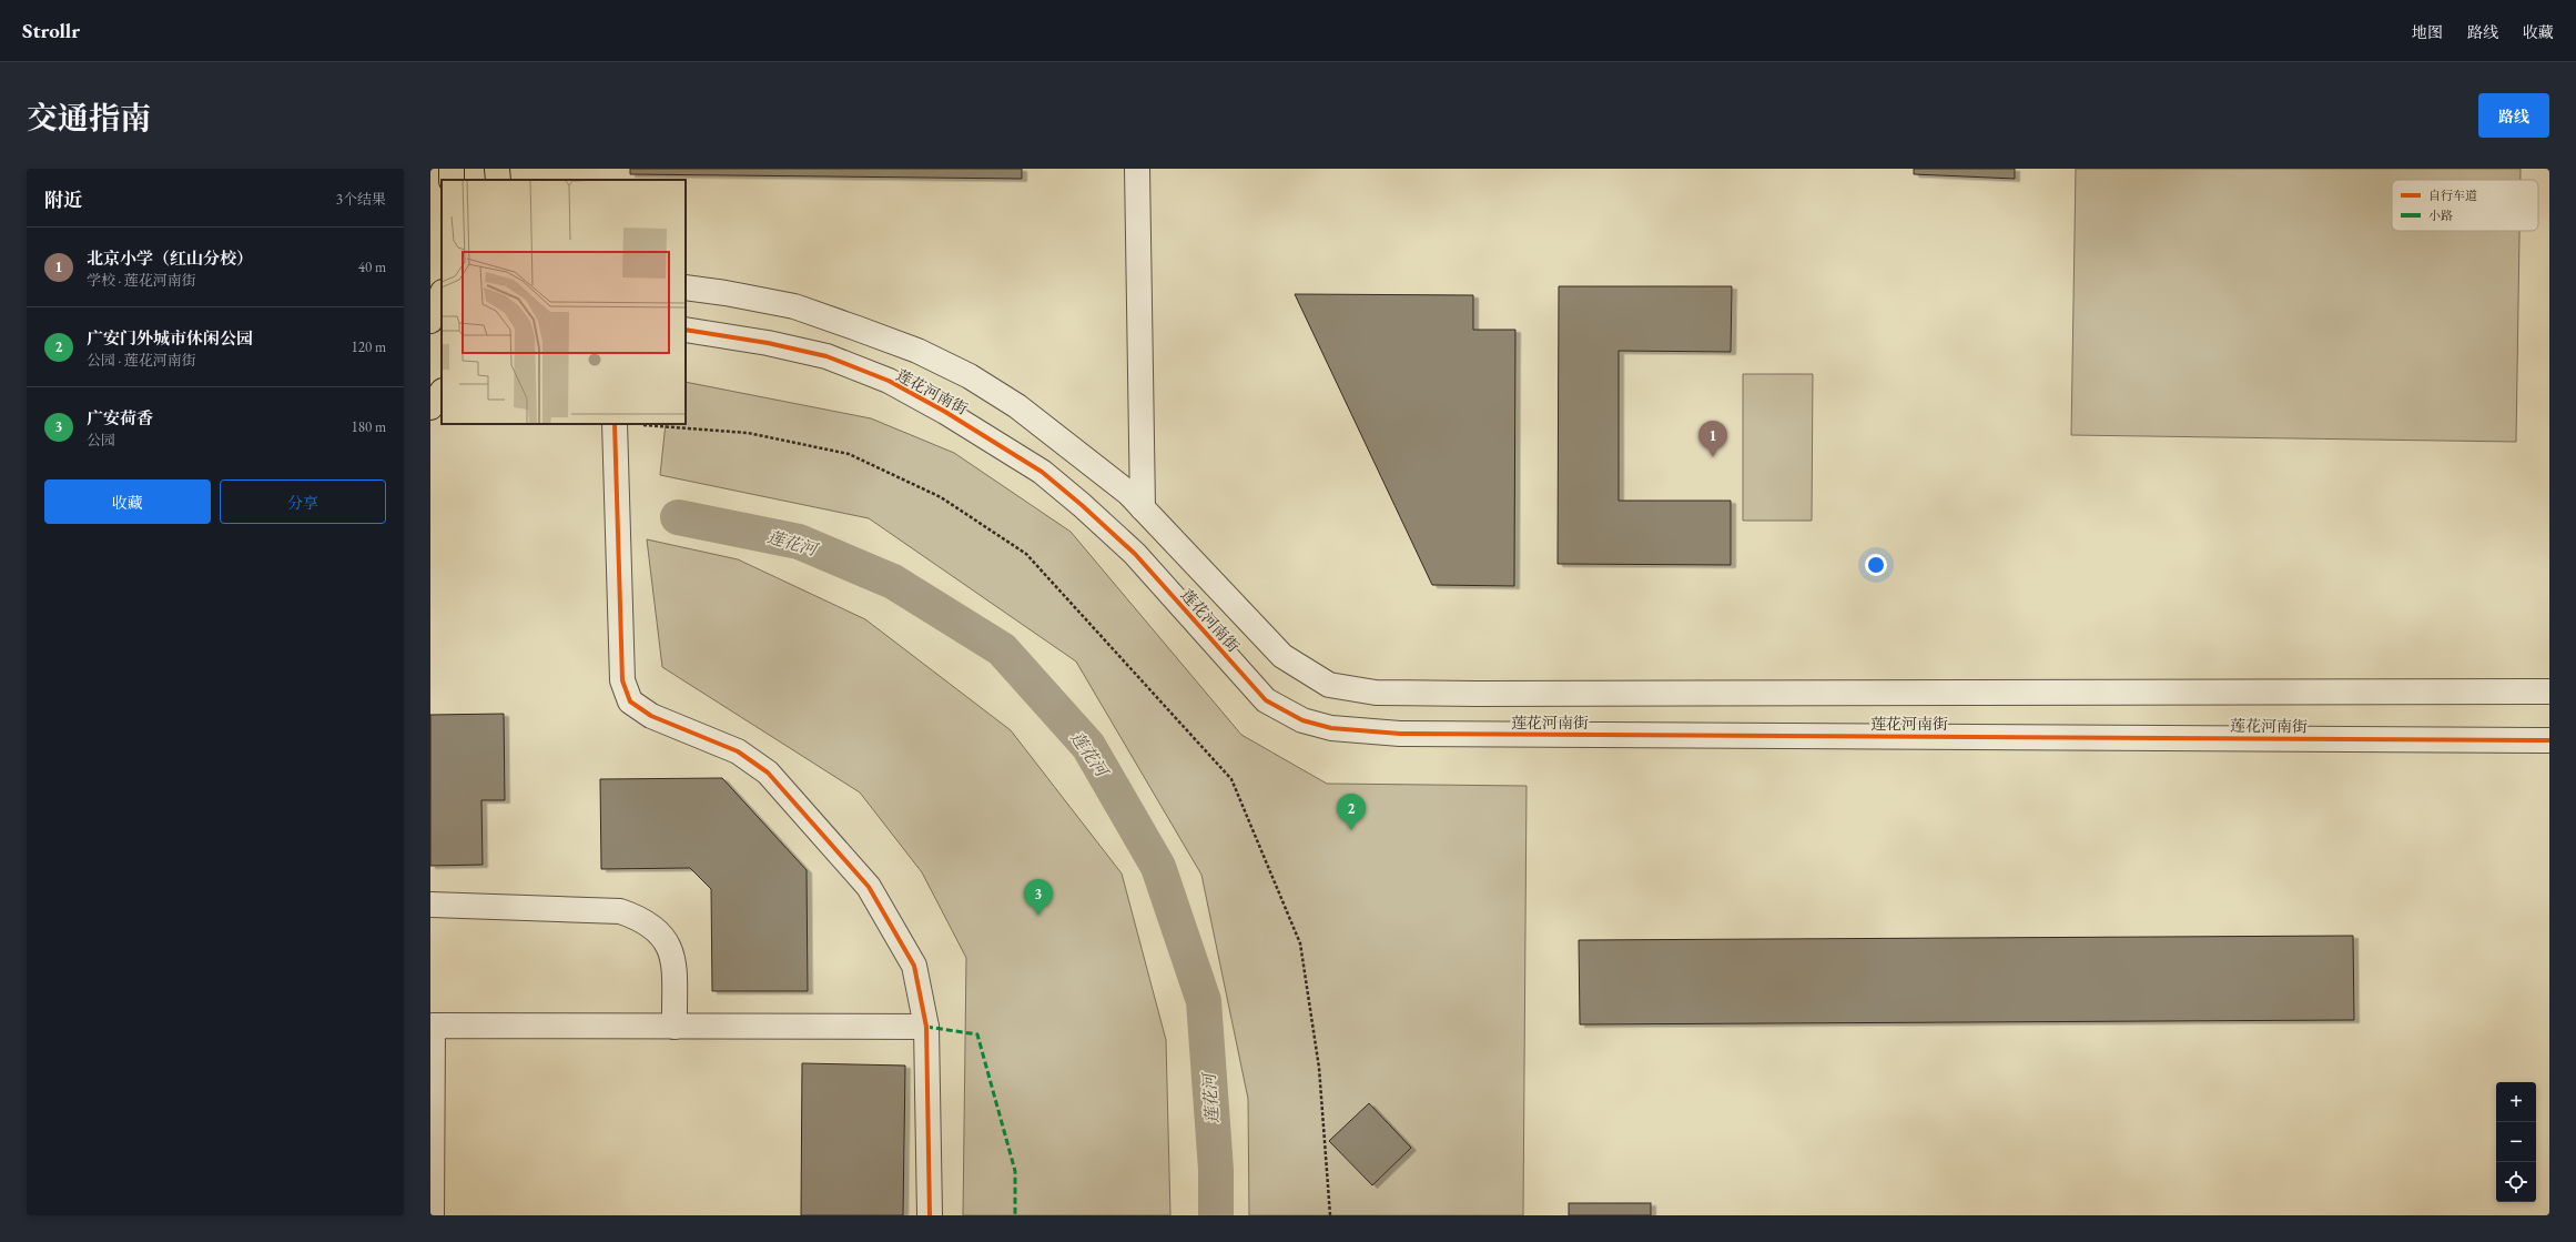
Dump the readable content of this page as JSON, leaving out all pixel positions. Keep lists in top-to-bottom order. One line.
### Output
{"streets":{"street":["莲花河南街"]},"water":["莲花河"],"legend":["自行车道","小路"],"page":{"header":"Strollr","nav":["地图","路线","收藏"],"title":"交通指南","buttons":["路线",["收藏","分享"]],"heading":["附近","3个结果"],"list":[{"mark":"1","name":"北京小学（红山分校）","note":"学校 · 莲花河南街","value":"40 m"},{"mark":"2","name":"广安门外城市休闲公园","note":"公园 · 莲花河南街","value":"120 m"},{"mark":"3","name":"广安荷香","note":"公园","value":"180 m"}],"pins":["1","2","3"],"map_buttons":["+","−"]}}
